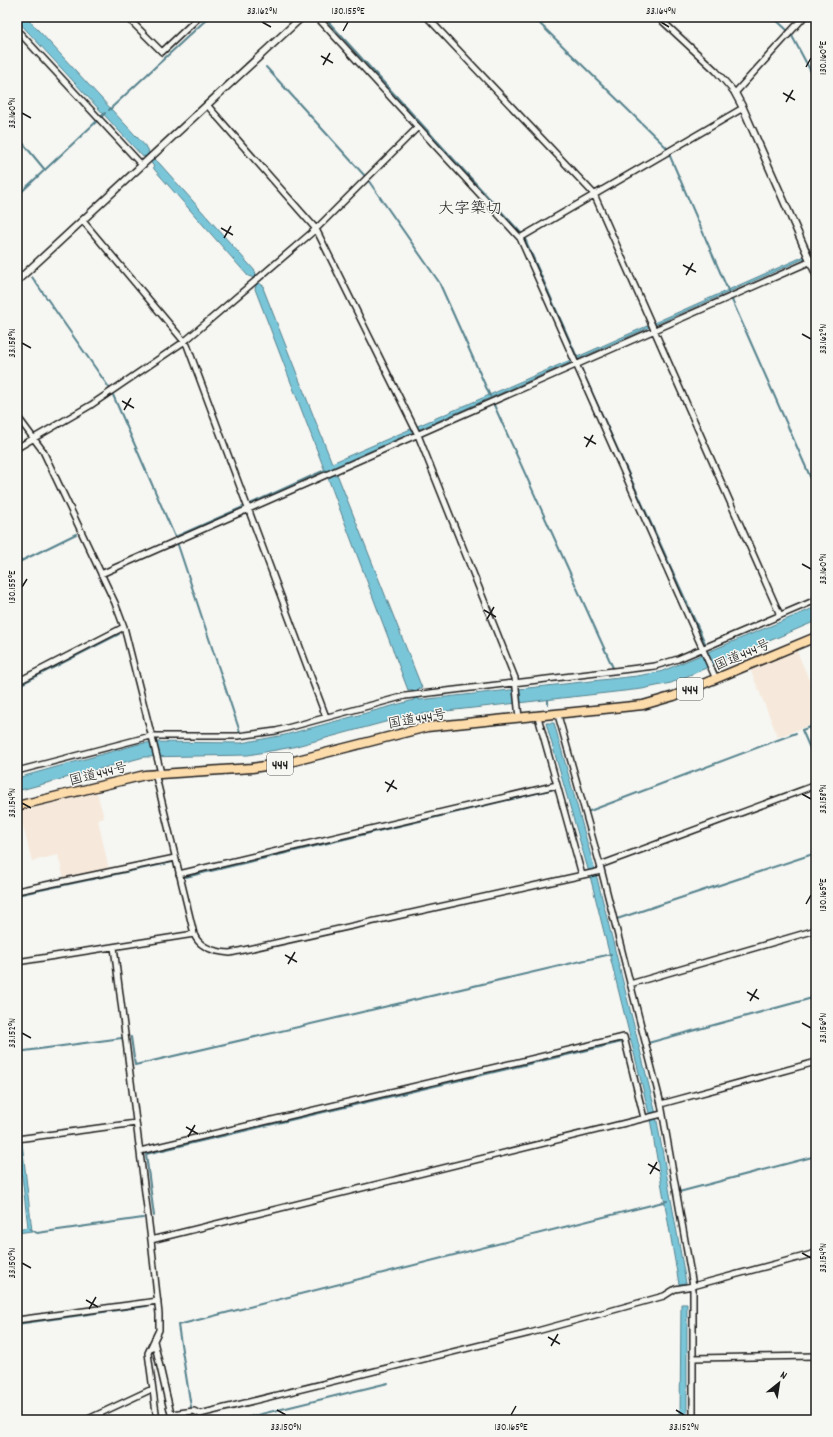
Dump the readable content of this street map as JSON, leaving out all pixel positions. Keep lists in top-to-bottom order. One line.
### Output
{"streets":{"highway":["国道444号","444"]},"districts":["大字築切"],"north":"top right","coordinates":["33.162°N","130.155°E","33.164°N","130.160°E","33.160°N","33.158°N","33.154°N","130.165°E","33.156°N","33.152°N","33.150°N"]}
